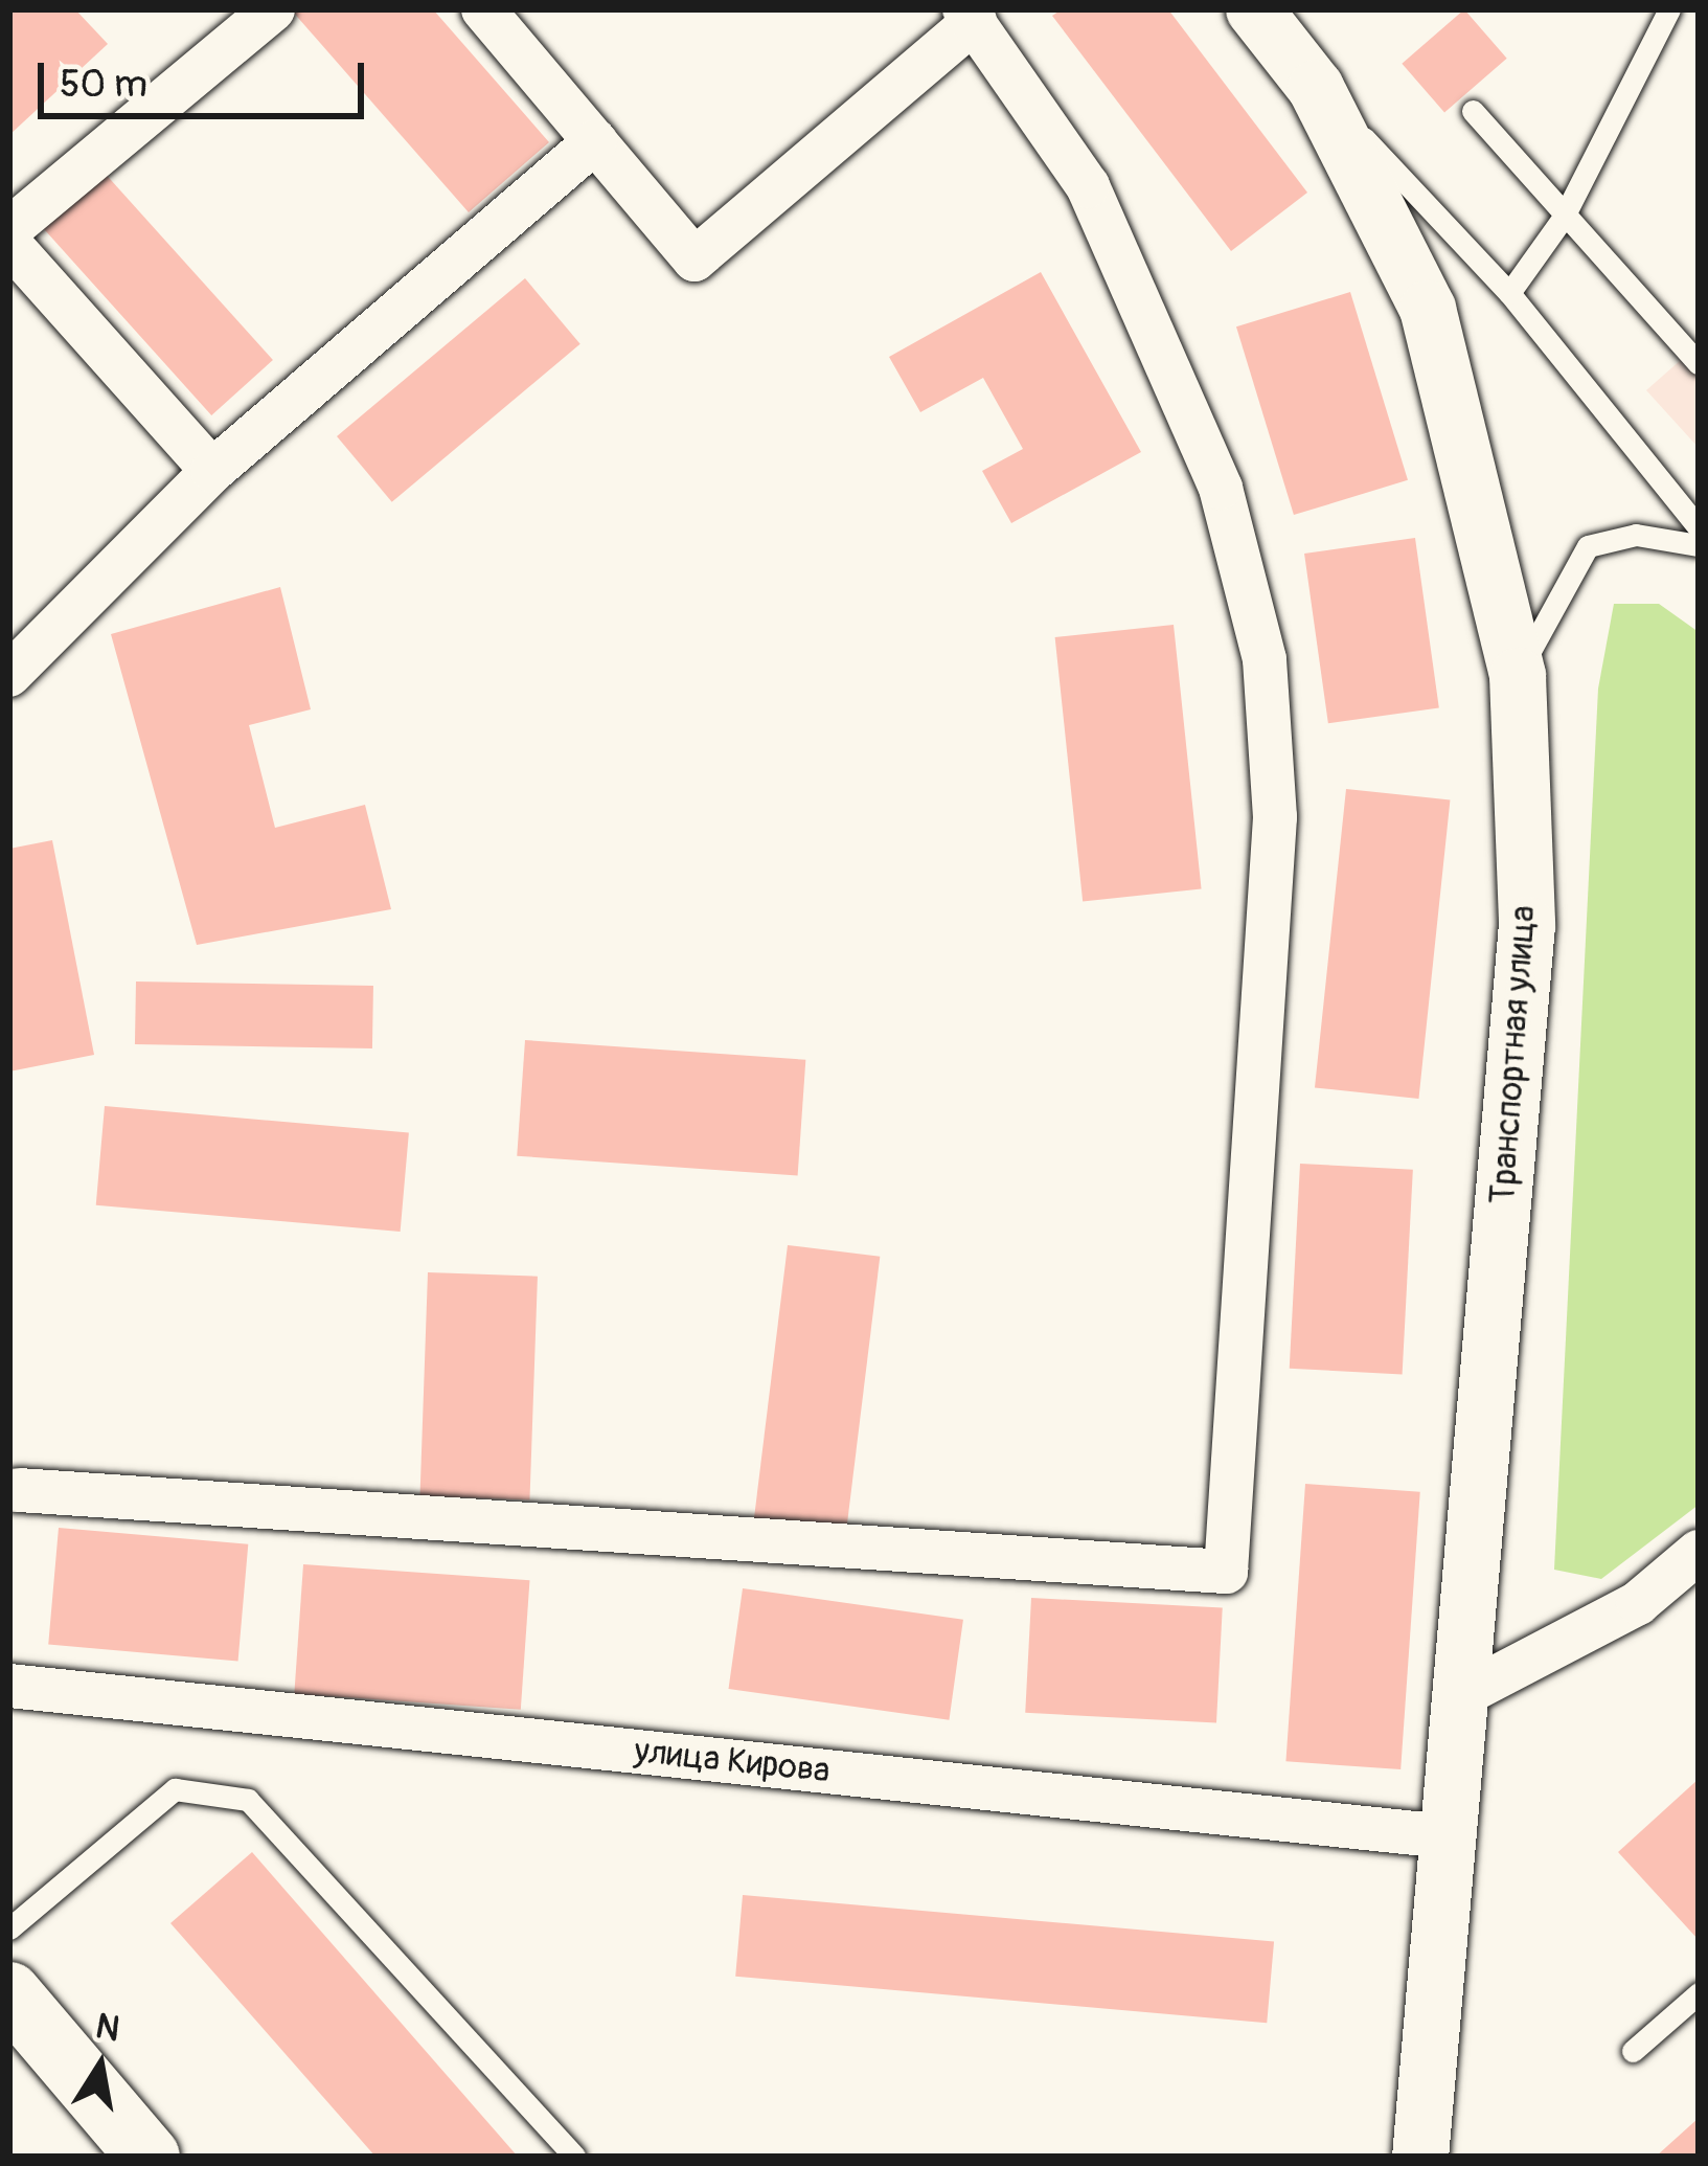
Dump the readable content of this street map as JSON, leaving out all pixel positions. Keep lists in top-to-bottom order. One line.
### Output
{"streets":{"street":["Транспортная улица","улица Кирова"]},"crossings":[["Транспортная улица","улица Кирова"]],"scale_bar":"50 m","north":"top"}
